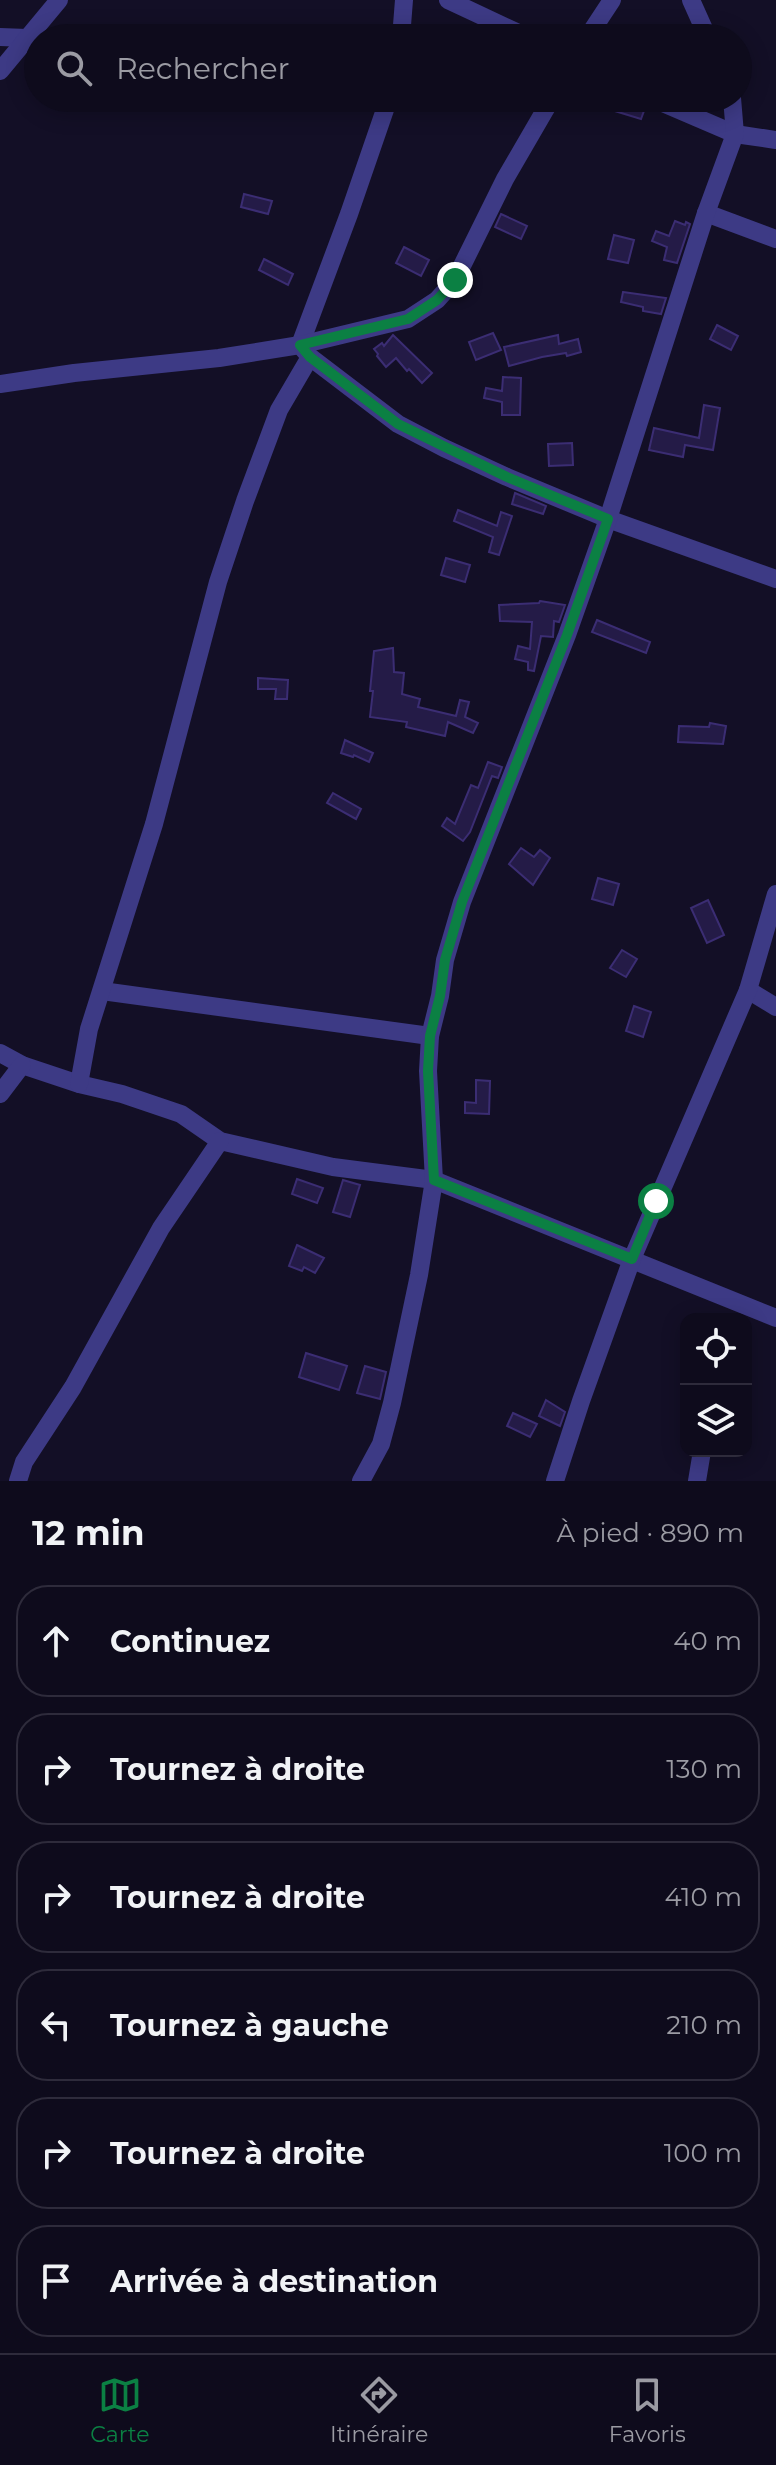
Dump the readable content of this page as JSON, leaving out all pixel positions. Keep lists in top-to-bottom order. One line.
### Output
{"page":{"search":"Rechercher","heading":["12 min","À pied · 890 m"],"list":[["Continuez","40 m"],["Tournez à droite","130 m"],["Tournez à droite","410 m"],["Tournez à gauche","210 m"],["Tournez à droite","100 m"],"Arrivée à destination"],"nav":["Carte","Itinéraire","Favoris"]}}
